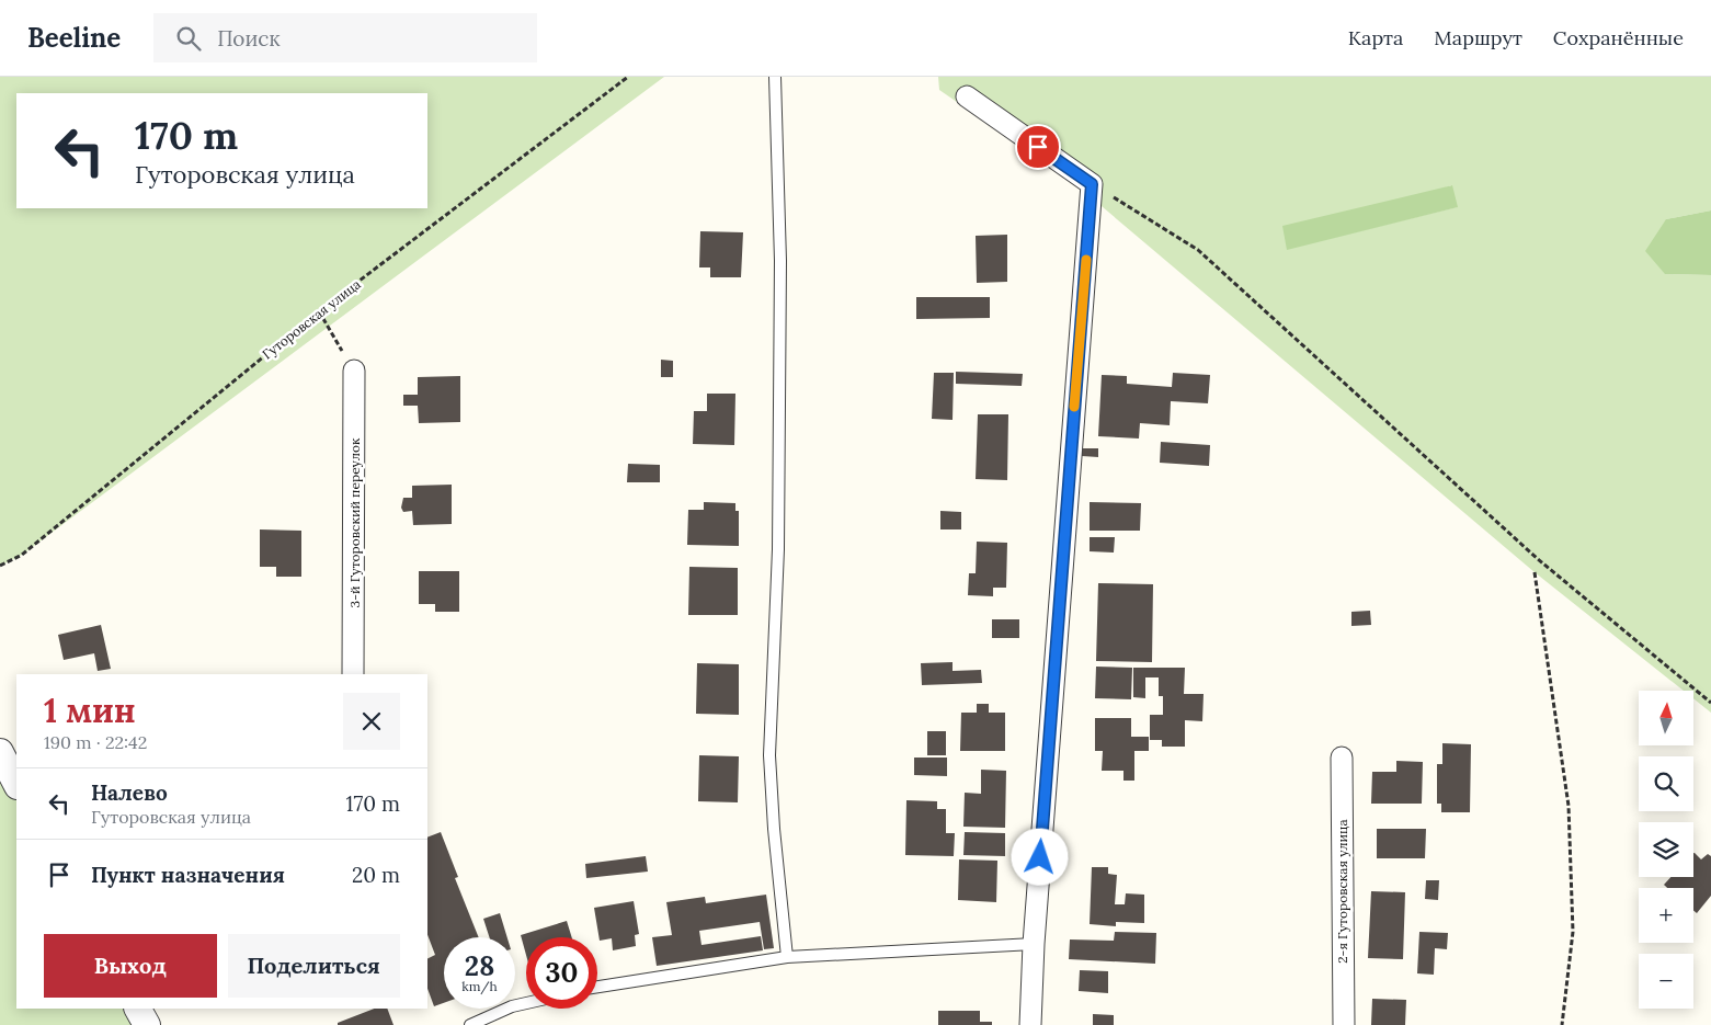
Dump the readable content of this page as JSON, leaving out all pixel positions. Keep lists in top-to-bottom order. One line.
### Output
{"streets":{"street":["3-й Гуторовский переулок","2-я Гуторовская улица"],"path":["Гуторовская улица"]},"north":"top","page":{"header":"Beeline","search":"Поиск","nav":["Карта","Маршрут","Сохранённые"],"turn":["170 m","Гуторовская улица"],"heading":["1 мин","190 m · 22:42"],"map_buttons":["+","−"],"list":[{"name":"Налево","note":"Гуторовская улица","value":"170 m"},{"name":"Пункт назначения","value":"20 m"}],"buttons":["Выход","Поделиться"],"speed":"28 km/h","limit":"30"}}
